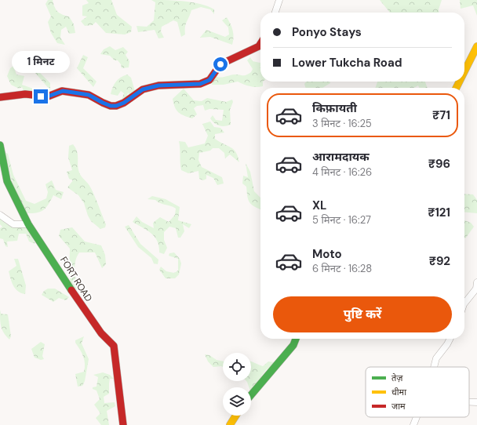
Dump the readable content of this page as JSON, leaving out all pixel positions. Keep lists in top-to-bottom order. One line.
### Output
{"streets":{"street":["FORT ROAD"]},"legend":["तेज़","धीमा","जाम"],"page":{"banner":["Ponyo Stays","Lower Tukcha Road"],"bubble":"1 मिनट","list":[{"name":"किफ़ायती","note":"3 मिनट · 16:25","value":"₹71"},{"name":"आरामदायक","note":"4 मिनट · 16:26","value":"₹96"},{"name":"XL","note":"5 मिनट · 16:27","value":"₹121"},{"name":"Moto","note":"6 मिनट · 16:28","value":"₹92"}],"buttons":"पुष्टि करें"}}
